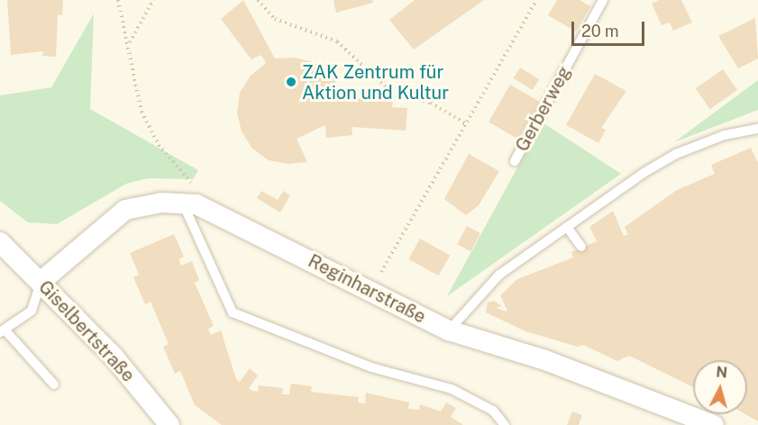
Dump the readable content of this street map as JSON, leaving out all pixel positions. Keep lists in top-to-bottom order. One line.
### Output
{"streets":{"street":["Reginharstraße","Giselbertstraße"],"lane":["Gerberweg"]},"crossings":[["Reginharstraße","Giselbertstraße"]],"places":["ZAK Zentrum für Aktion und Kultur"],"scale_bar":"20 m","north":"top"}
